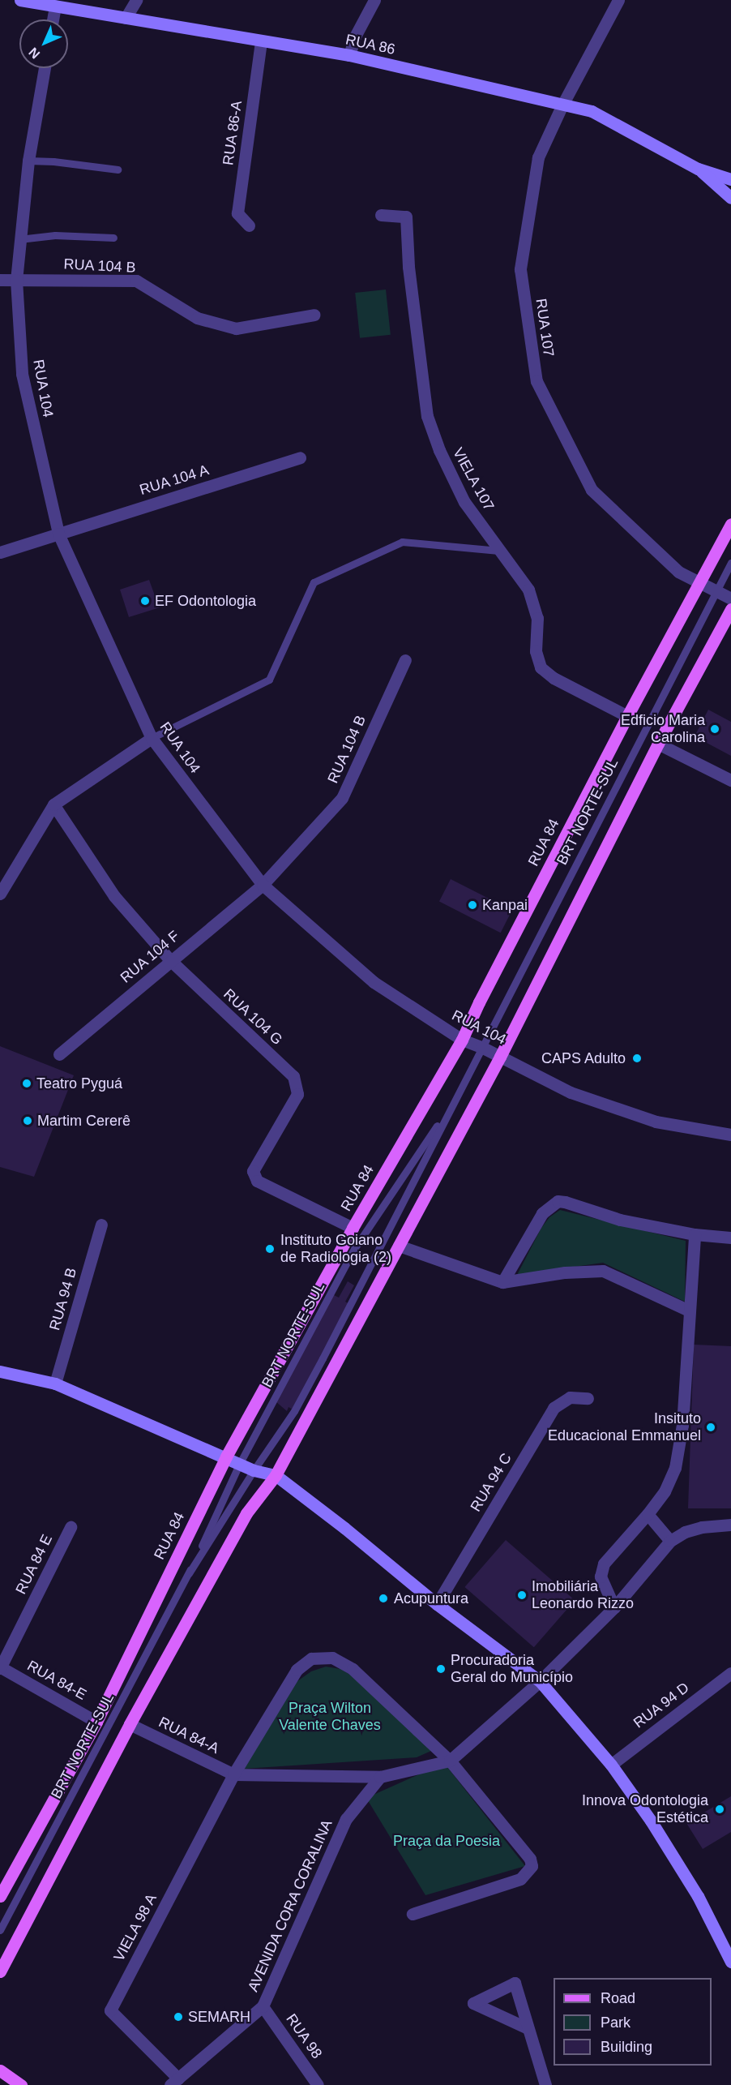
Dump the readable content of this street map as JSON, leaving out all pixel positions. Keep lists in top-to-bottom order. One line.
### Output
{"streets":{"main road":["RUA 86","RUA 84"],"street":["RUA 86-A","RUA 104 B","RUA 107","RUA 104","VIELA 107","RUA 104 A","RUA 104 F","RUA 104 G","RUA 94 B","RUA 94 C","RUA 84 E","RUA 84-E","RUA 94 D","RUA 84-A","AVENIDA CORA CORALINA","VIELA 98 A","RUA 98"],"lane":["BRT NORTE-SUL"]},"crossings":[["RUA 86","RUA 86-A"],["RUA 86","RUA 107"],["RUA 104 B","RUA 104"],["RUA 104 B","RUA 104 F"],["RUA 107","BRT NORTE-SUL"],["RUA 107","RUA 84"],["RUA 104","RUA 104 A"],["RUA 104","BRT NORTE-SUL"],["RUA 104","RUA 84"],["RUA 104","RUA 104 F"],["VIELA 107","RUA 84"],["RUA 84","RUA 104 G"],["RUA 84","RUA 84-E"],["RUA 104 F","RUA 104 G"],["RUA 84 E","RUA 84-E"],["RUA 84-A","VIELA 98 A"],["AVENIDA CORA CORALINA","VIELA 98 A"],["AVENIDA CORA CORALINA","RUA 98"]],"parks":["Praça Wilton Valente Chaves","Praça da Poesia"],"places":["EF Odontologia","Edficio Maria Carolina","Kanpai","CAPS Adulto","Teatro Pyguá","Martim Cererê","Instituto Goiano de Radiologia (2)","Insituto Educacional Emmanuel","Imobiliária Leonardo Rizzo","Acupuntura","Procuradoria Geral do Município","Innova Odontologia Estética","SEMARH"],"legend":["Road","Park","Building"],"north":"bottom left"}
